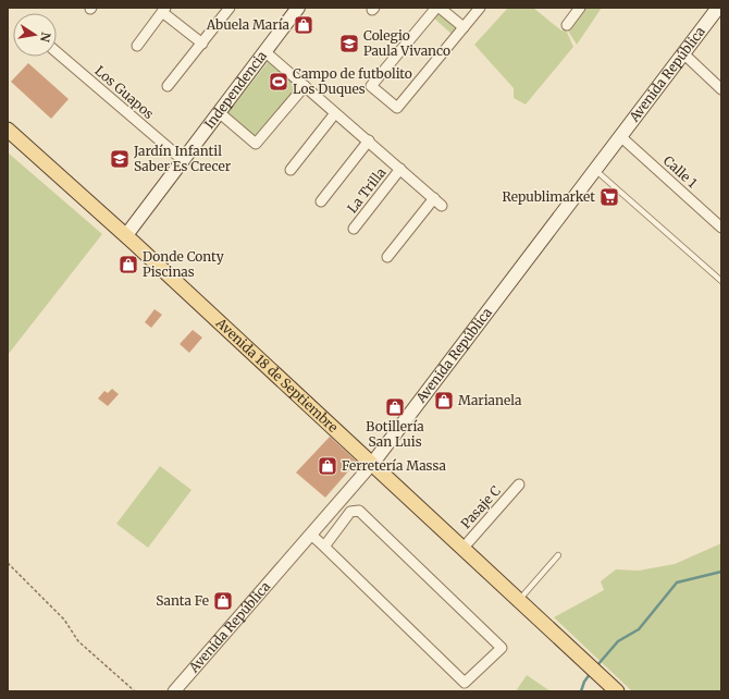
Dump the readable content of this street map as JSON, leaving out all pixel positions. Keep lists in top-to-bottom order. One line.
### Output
{"streets":{"main road":["Avenida República","Independencia","Avenida 18 de Septiembre"],"street":["Los Guapos","Calle 1","La Trilla","Pasaje C"]},"crossings":[["Avenida República","Calle 1"],["Avenida República","Avenida 18 de Septiembre"],["Independencia","Los Guapos"],["Independencia","Avenida 18 de Septiembre"],["Avenida 18 de Septiembre","Pasaje C"]],"places":{"shop":["Abuela María","Donde Conty Piscinas","Marianela","Botillería San Luis","Ferretería Massa","Santa Fe"],"school or university":["Colegio Paula Vivanco","Jardín Infantil Saber Es Crecer"],"sports":["Campo de futbolito Los Duques"],"supermarket":["Republimarket"]},"north":"right"}
